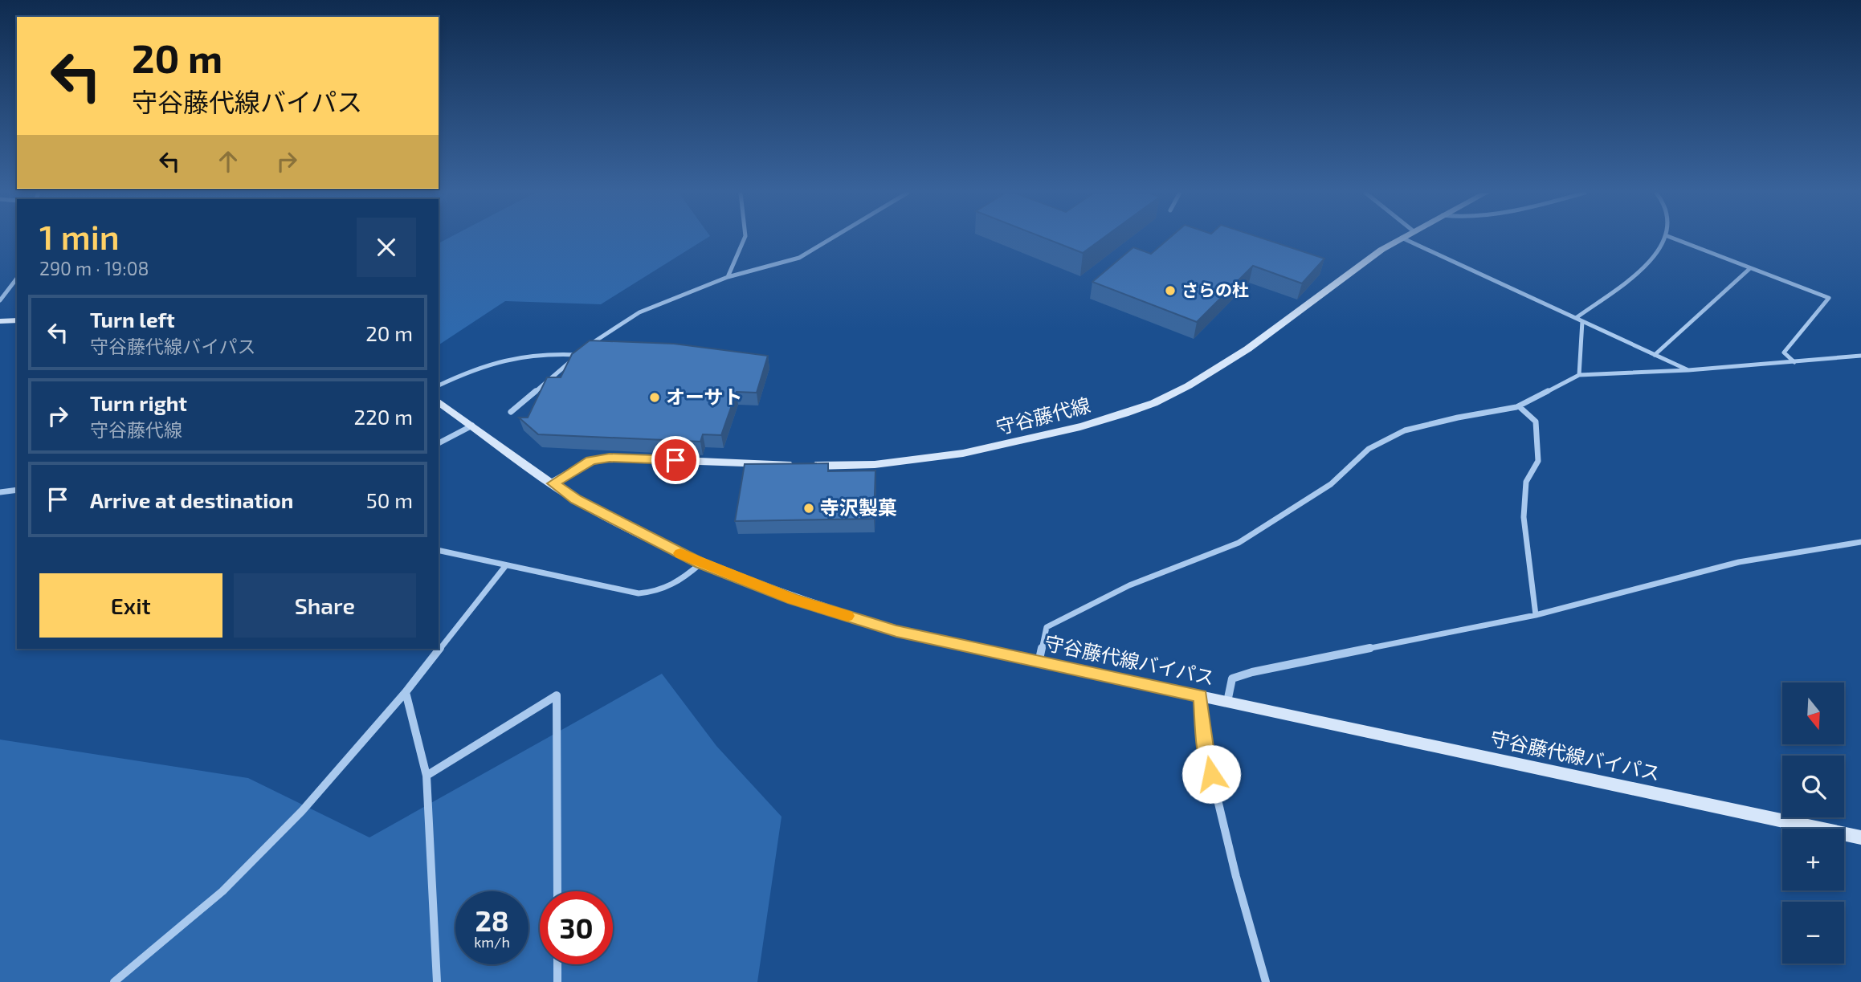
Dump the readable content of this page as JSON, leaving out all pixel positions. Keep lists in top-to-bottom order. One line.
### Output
{"streets":{"main road":["守谷藤代線","守谷藤代線バイパス"]},"crossings":[["守谷藤代線","守谷藤代線バイパス"]],"places":["さらの杜","オーサト","寺沢製菓"],"north":"bottom","page":{"turn":["20 m","守谷藤代線バイパス"],"heading":["1 min","290 m · 19:08"],"list":[{"name":"Turn left","note":"守谷藤代線バイパス","value":"20 m"},{"name":"Turn right","note":"守谷藤代線","value":"220 m"},{"name":"Arrive at destination","value":"50 m"}],"buttons":["Exit","Share"],"map_buttons":["+","−"],"speed":"28 km/h","limit":"30"}}
